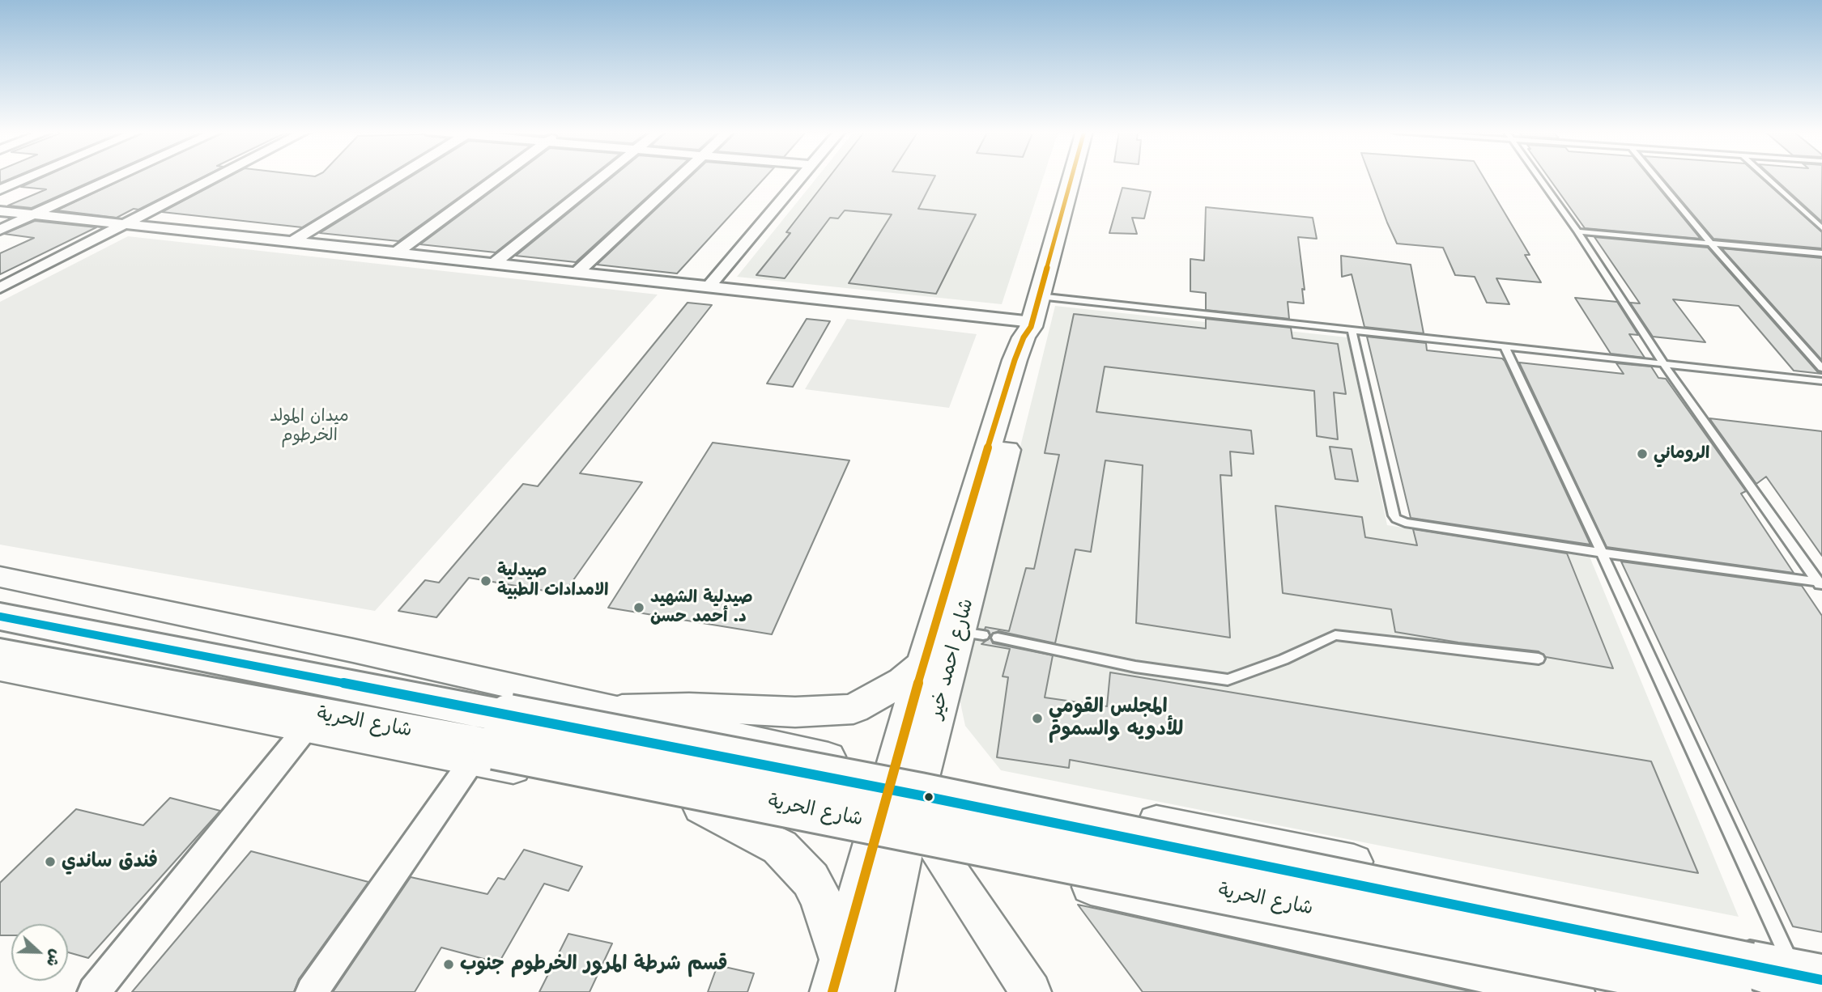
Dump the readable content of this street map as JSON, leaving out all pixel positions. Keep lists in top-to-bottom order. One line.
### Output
{"streets":{"main road":["شارع احمد خير","شارع الحرية"]},"parks":["ميدان المولد الخرطوم"],"places":["الروماني","صيدلية الامدادات الطبية","صيدلية الشهيد د. أحمد حسن","المجلس القومي للأدويه والسموم","فندق ساندي","قسم شرطة المرور الخرطوم جنوب"],"north":"right"}
